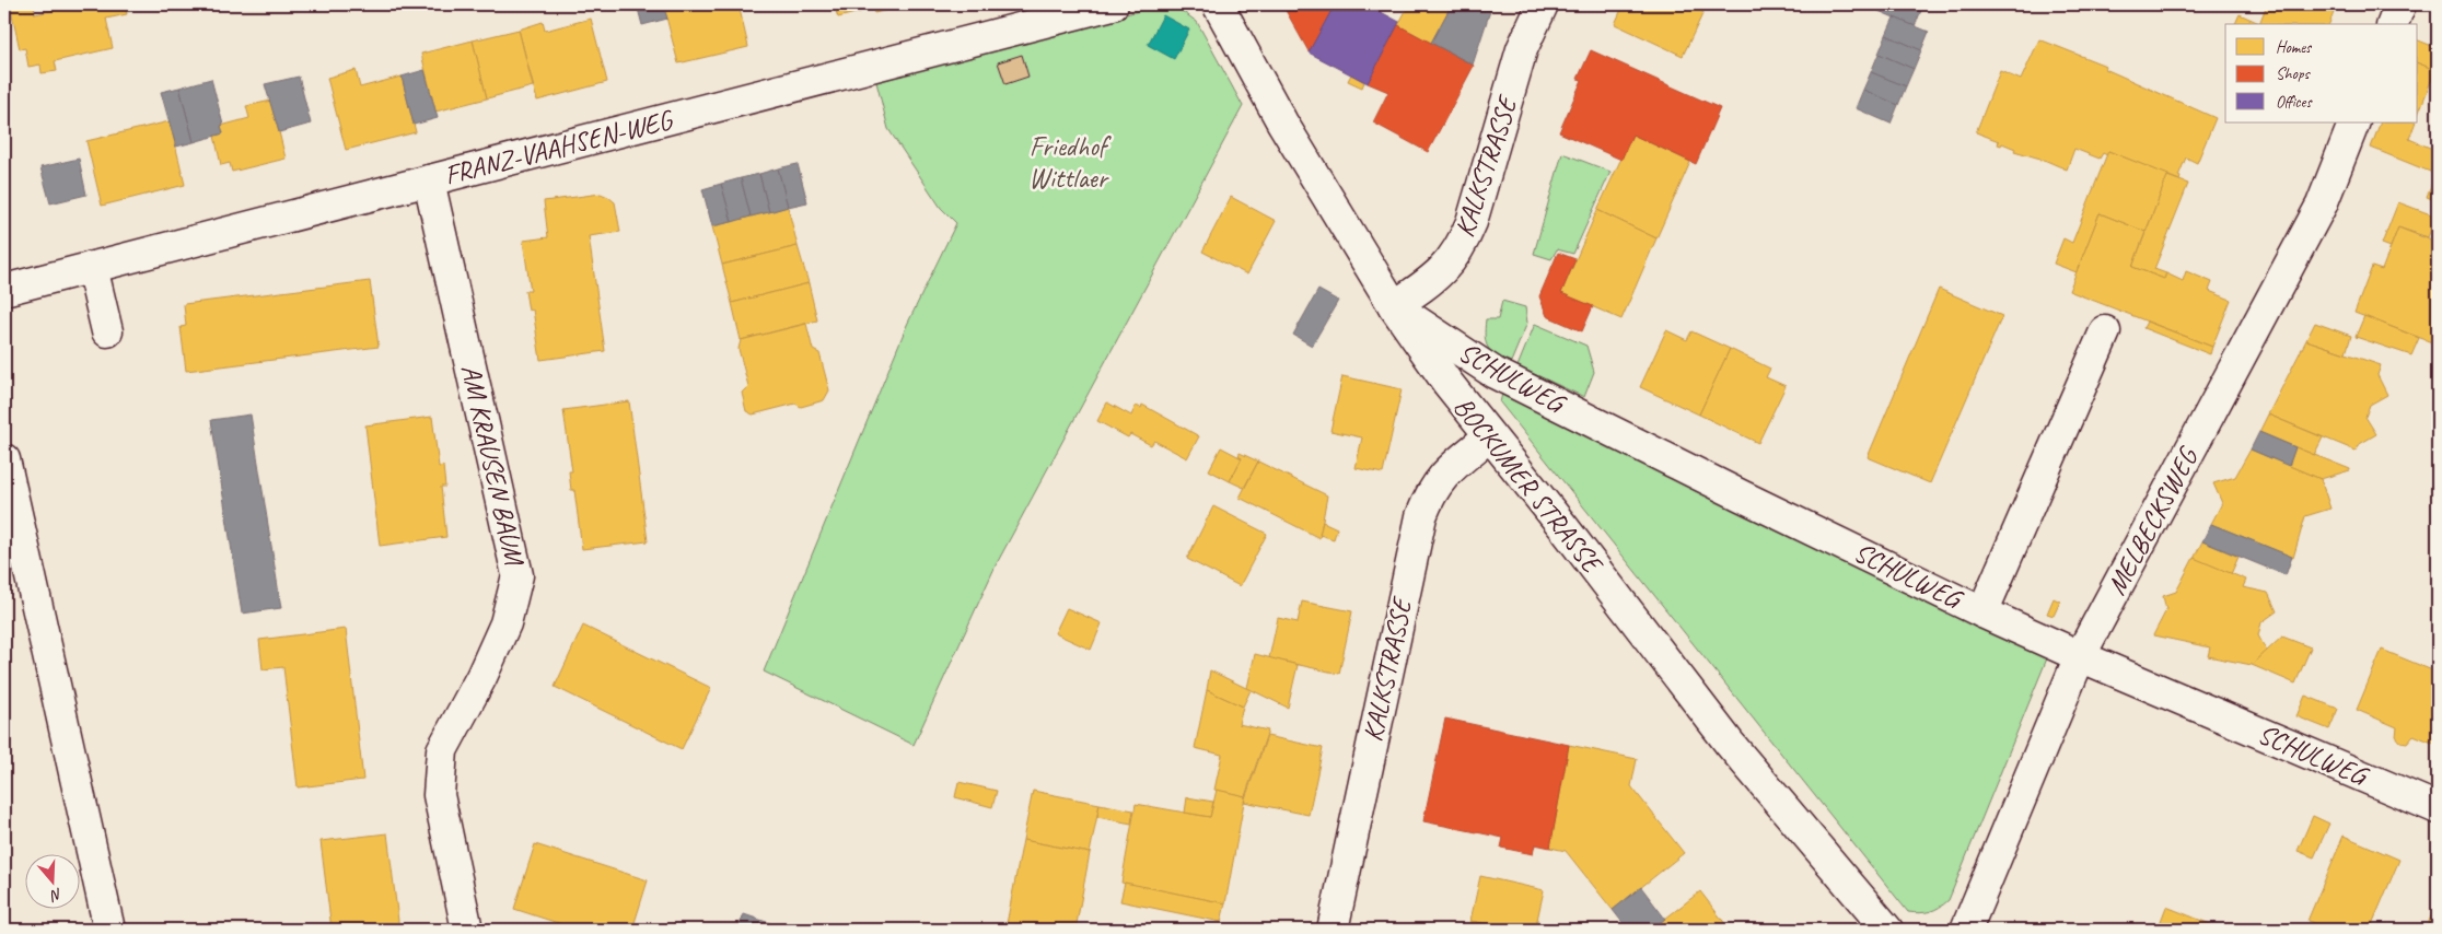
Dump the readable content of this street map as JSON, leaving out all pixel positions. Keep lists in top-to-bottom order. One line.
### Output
{"streets":{"street":["FRANZ-VAAHSEN-WEG","KALKSTRASSE","SCHULWEG","AM KRAUSEN BAUM","BOCKUMER STRASSE","MELBECKSWEG"]},"crossings":[["FRANZ-VAAHSEN-WEG","AM KRAUSEN BAUM"],["KALKSTRASSE","SCHULWEG"],["KALKSTRASSE","BOCKUMER STRASSE"],["SCHULWEG","BOCKUMER STRASSE"],["SCHULWEG","MELBECKSWEG"]],"parks":["Friedhof Wittlaer"],"legend":["Homes","Shops","Offices"],"north":"bottom"}
